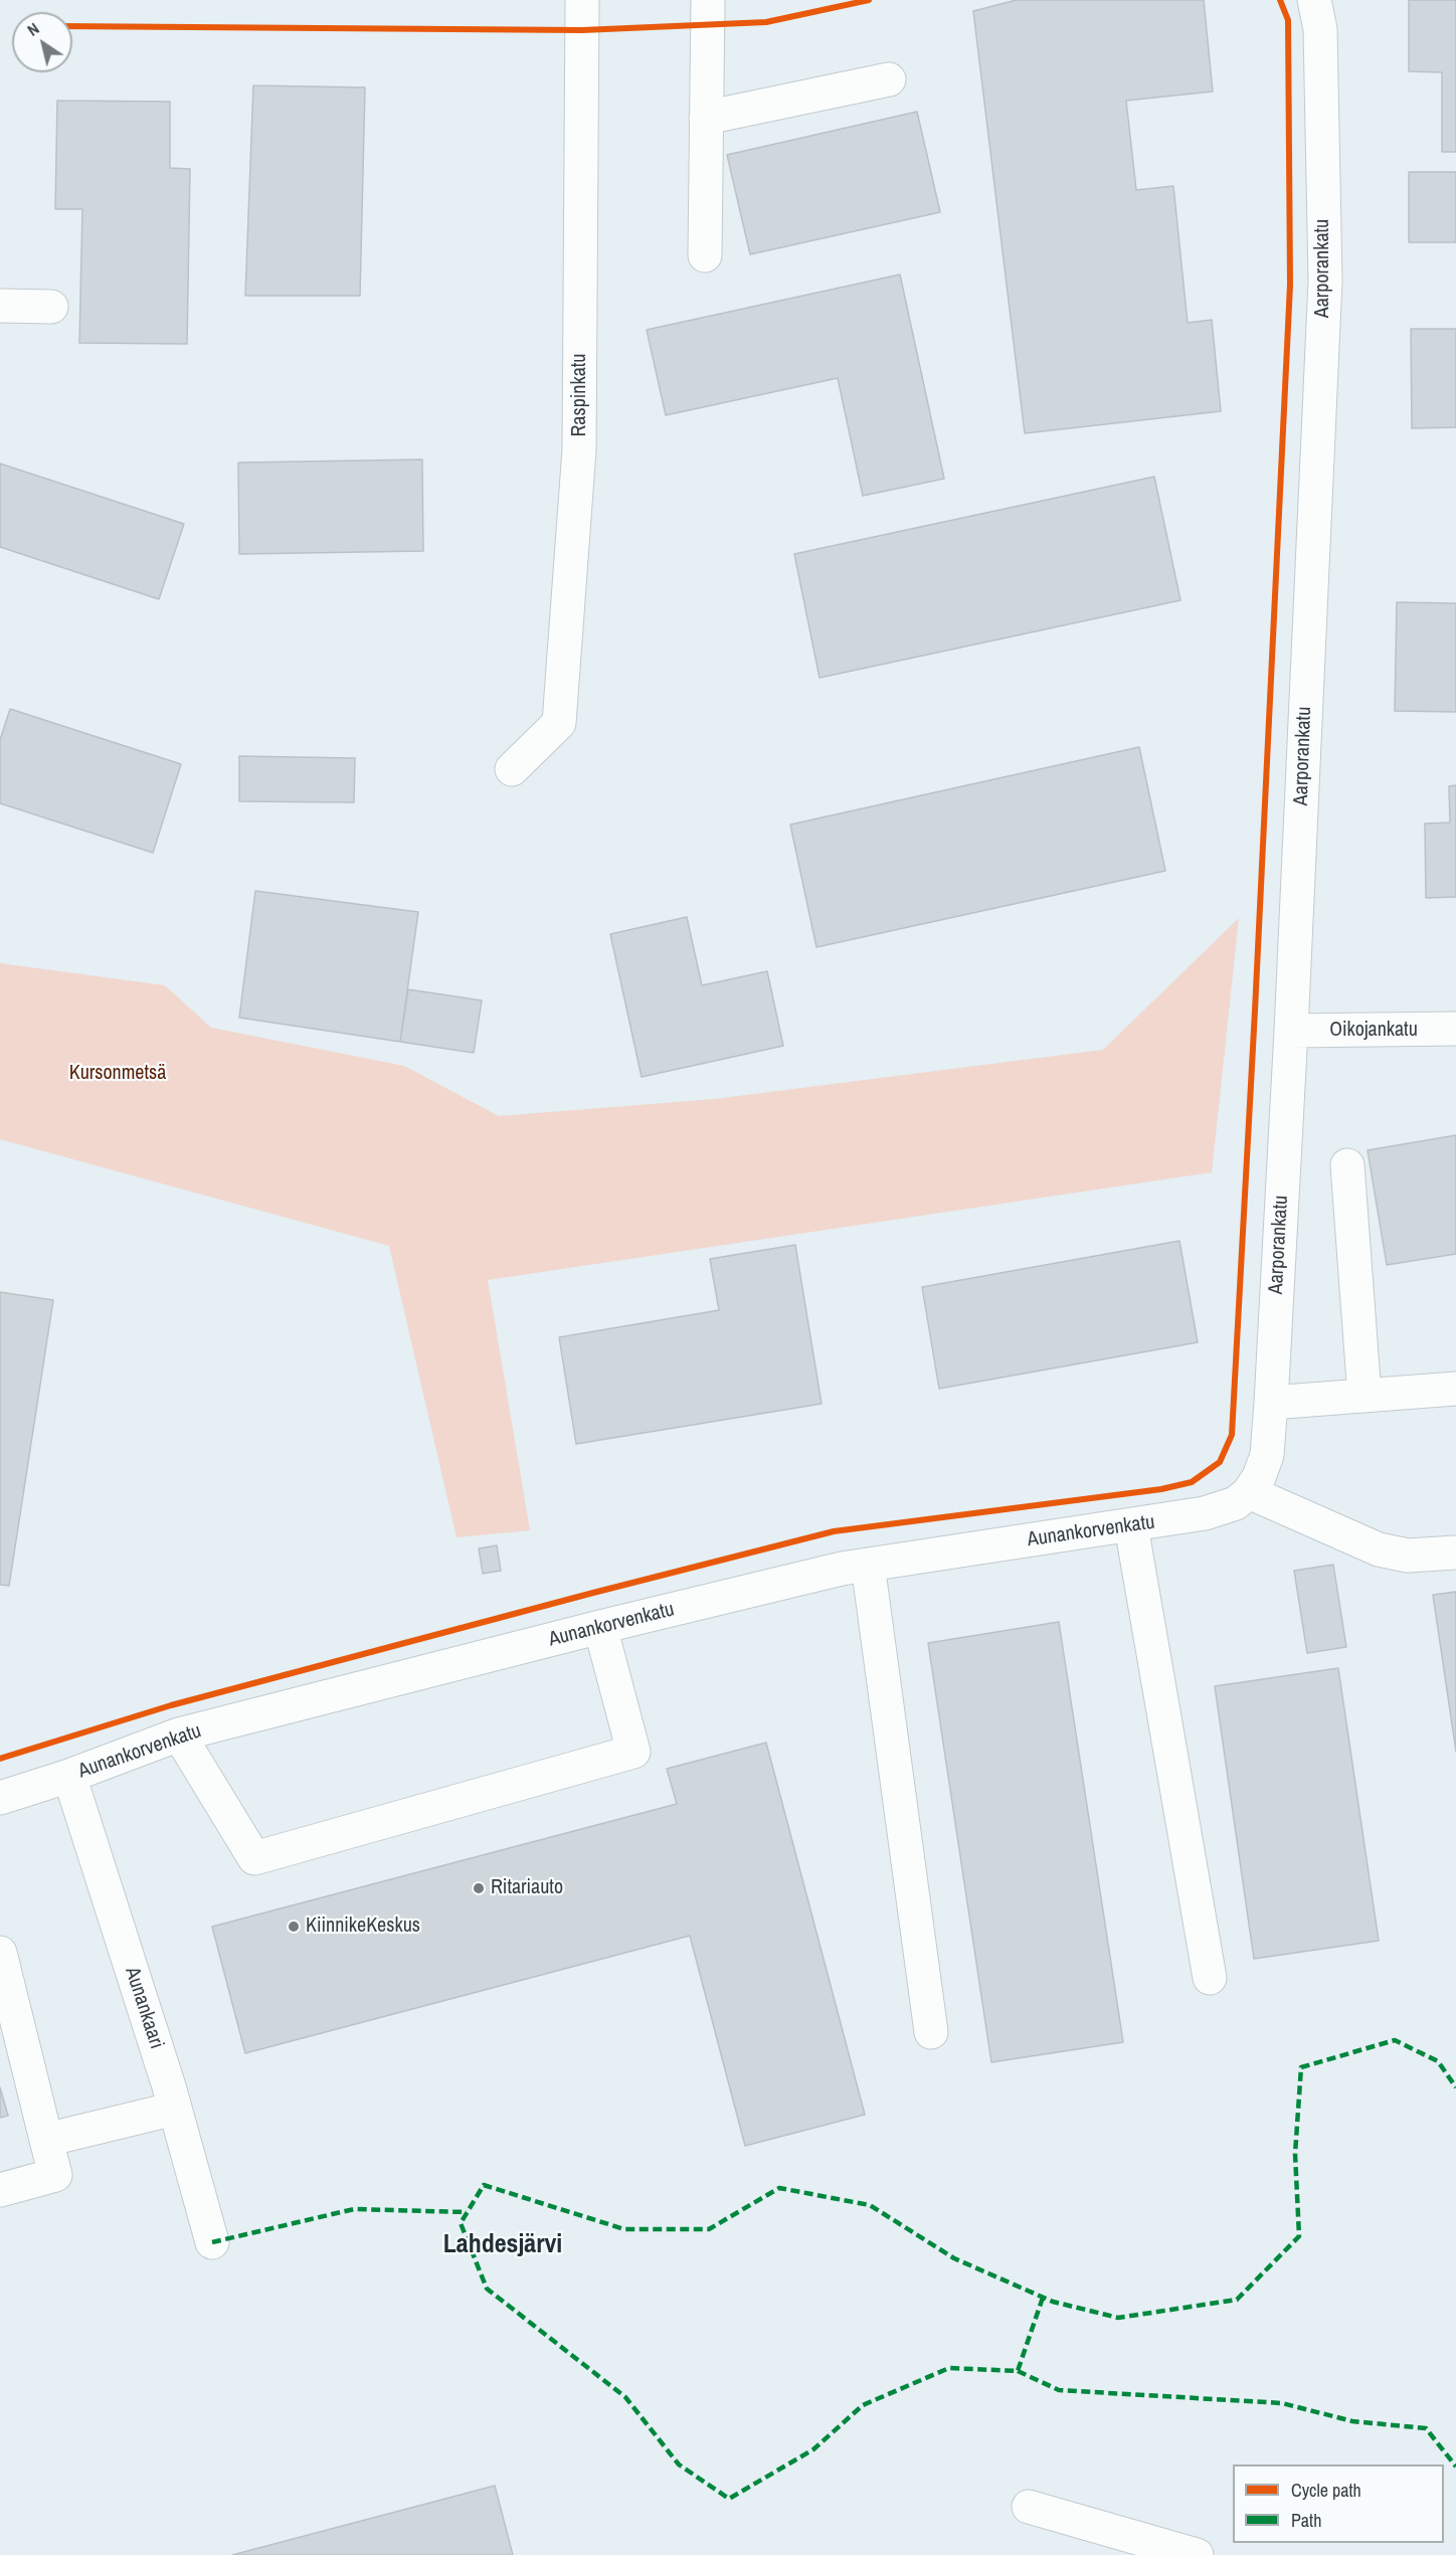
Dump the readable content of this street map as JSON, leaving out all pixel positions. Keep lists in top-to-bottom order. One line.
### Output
{"streets":{"street":["Aarporankatu","Raspinkatu","Oikojankatu","Aunankorvenkatu","Aunankaari"]},"crossings":[["Aarporankatu","Oikojankatu"],["Aarporankatu","Aunankorvenkatu"],["Aunankorvenkatu","Aunankaari"]],"districts":["Lahdesjärvi"],"parks":["Kursonmetsä"],"places":["Ritariauto","KiinnikeKeskus"],"legend":["Cycle path","Path"],"north":"top left"}
